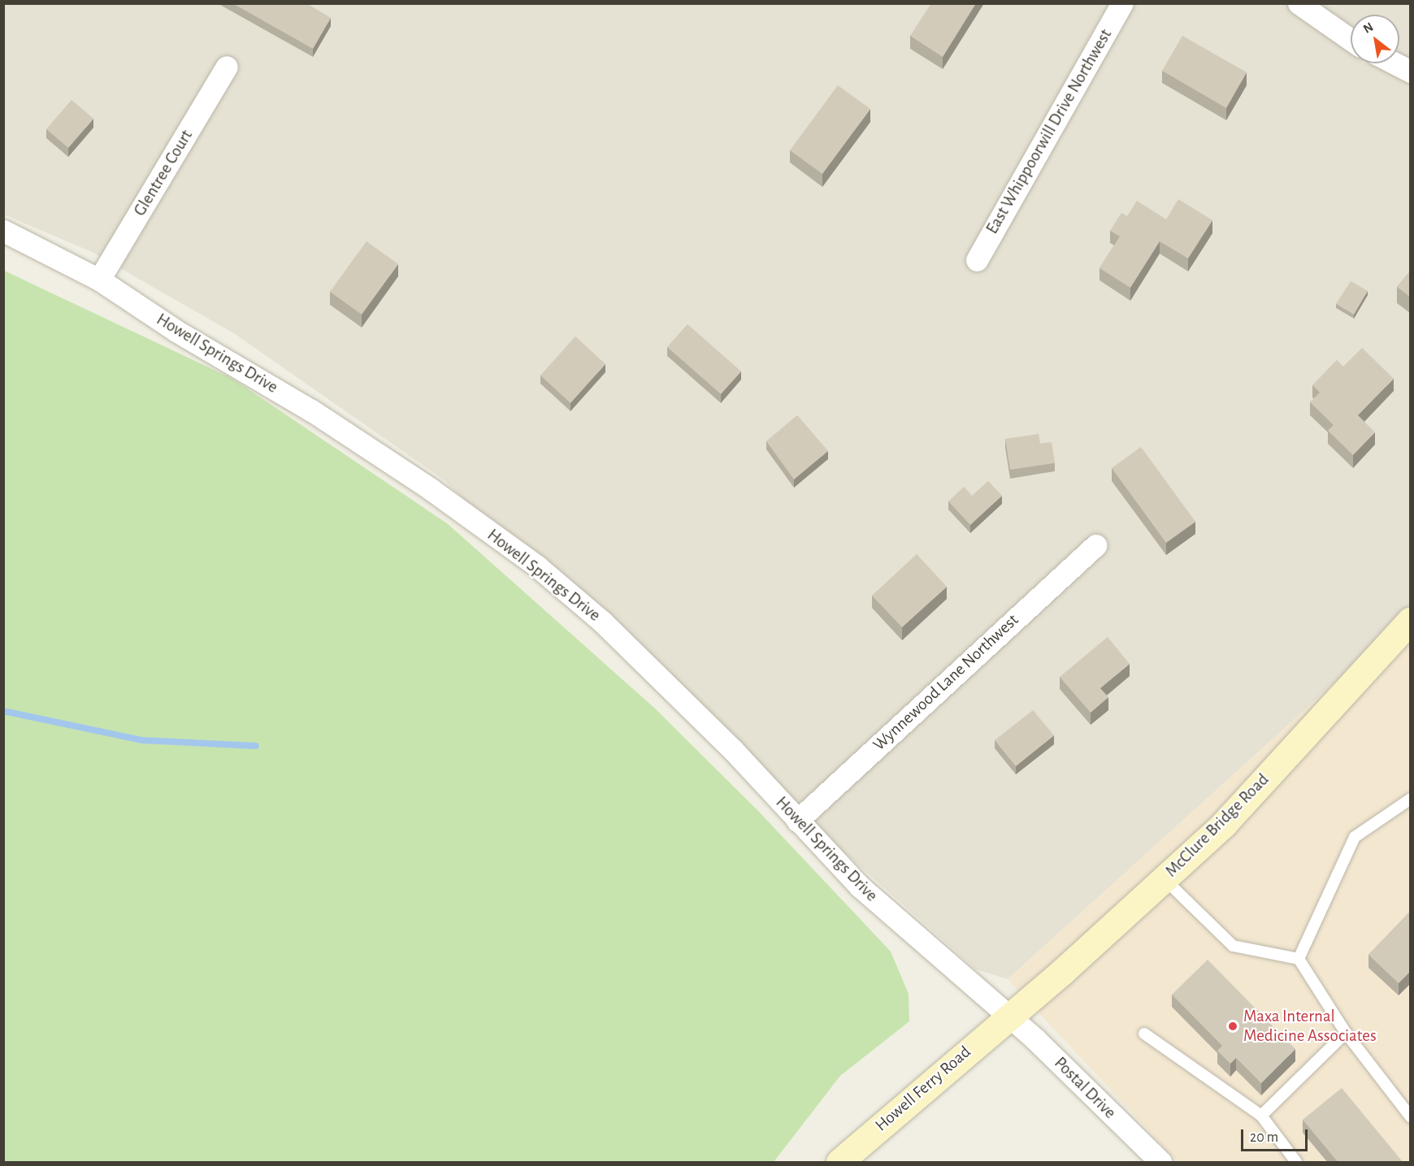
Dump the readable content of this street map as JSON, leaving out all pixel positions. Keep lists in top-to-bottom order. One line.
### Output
{"streets":{"street":["East Whippoorwill Drive Northwest","Glentree Court","Howell Springs Drive","Wynnewood Lane Northwest","McClure Bridge Road","Postal Drive","Howell Ferry Road"]},"crossings":[["Glentree Court","Howell Springs Drive"],["Howell Springs Drive","Wynnewood Lane Northwest"],["Howell Springs Drive","McClure Bridge Road"],["Howell Springs Drive","Postal Drive"],["Howell Springs Drive","Howell Ferry Road"],["McClure Bridge Road","Postal Drive"],["McClure Bridge Road","Howell Ferry Road"],["Postal Drive","Howell Ferry Road"]],"places":["Maxa Internal Medicine Associates"],"scale_bar":"20 m","north":"top left"}
